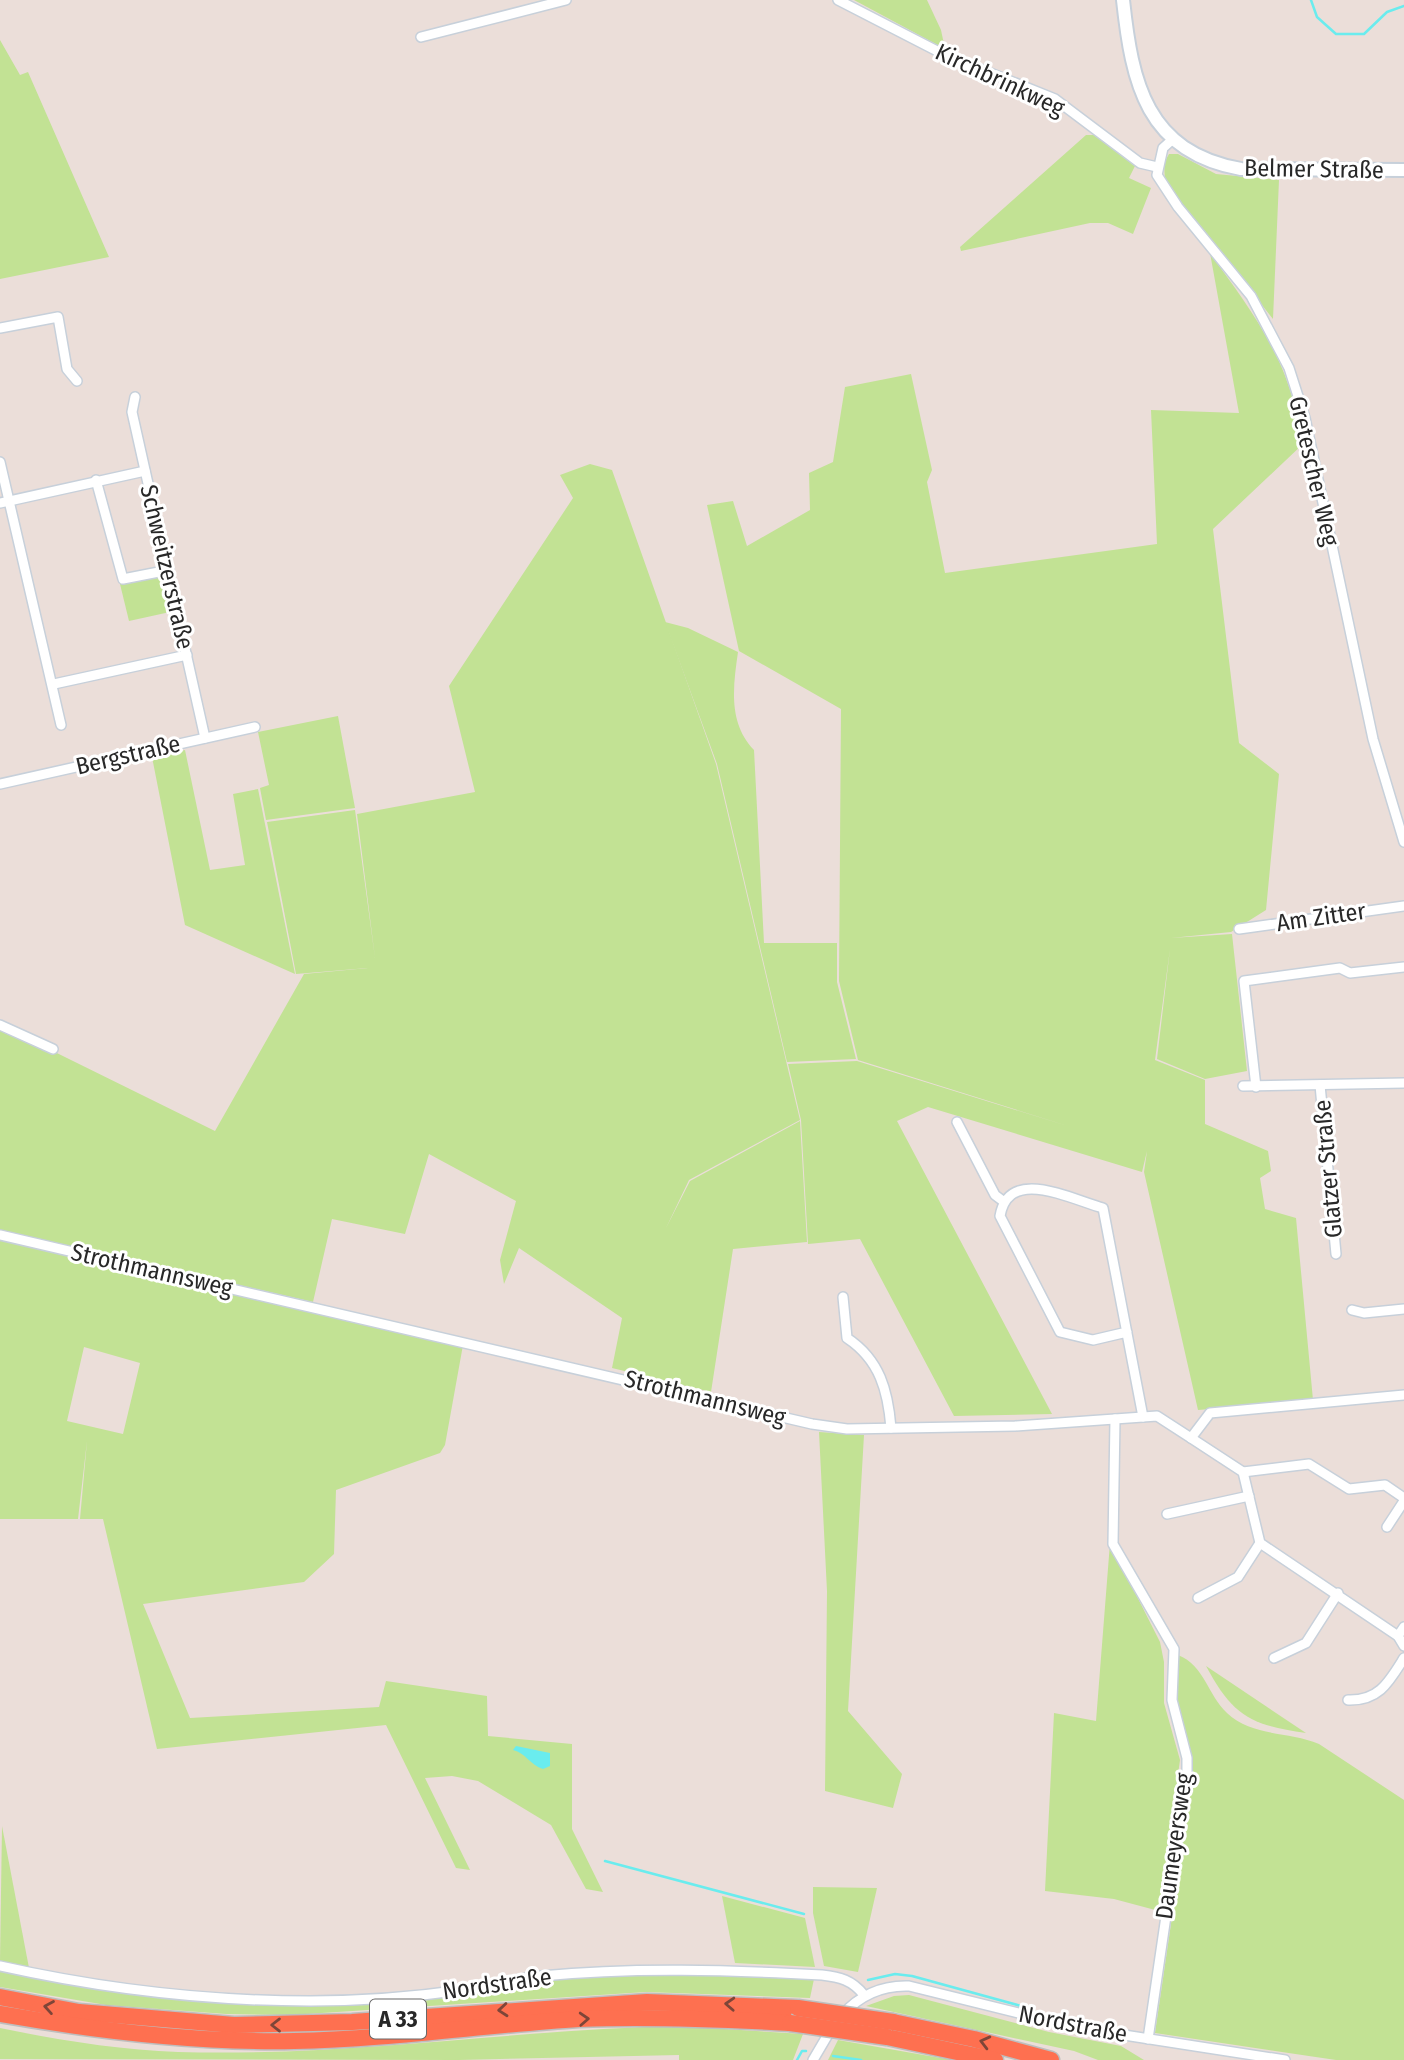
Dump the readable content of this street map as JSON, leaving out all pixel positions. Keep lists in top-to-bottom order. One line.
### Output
{"streets":{"highway":["A 33"],"street":["Kirchbrinkweg","Belmer Straße","Gretescher Weg","Schweitzerstraße","Bergstraße","Am Zitter","Glatzer Straße","Strothmannsweg","Daumeyersweg","Nordstraße"]},"crossings":[["Kirchbrinkweg","Gretescher Weg"],["Schweitzerstraße","Bergstraße"],["Strothmannsweg","Daumeyersweg"],["Daumeyersweg","Nordstraße"]]}
